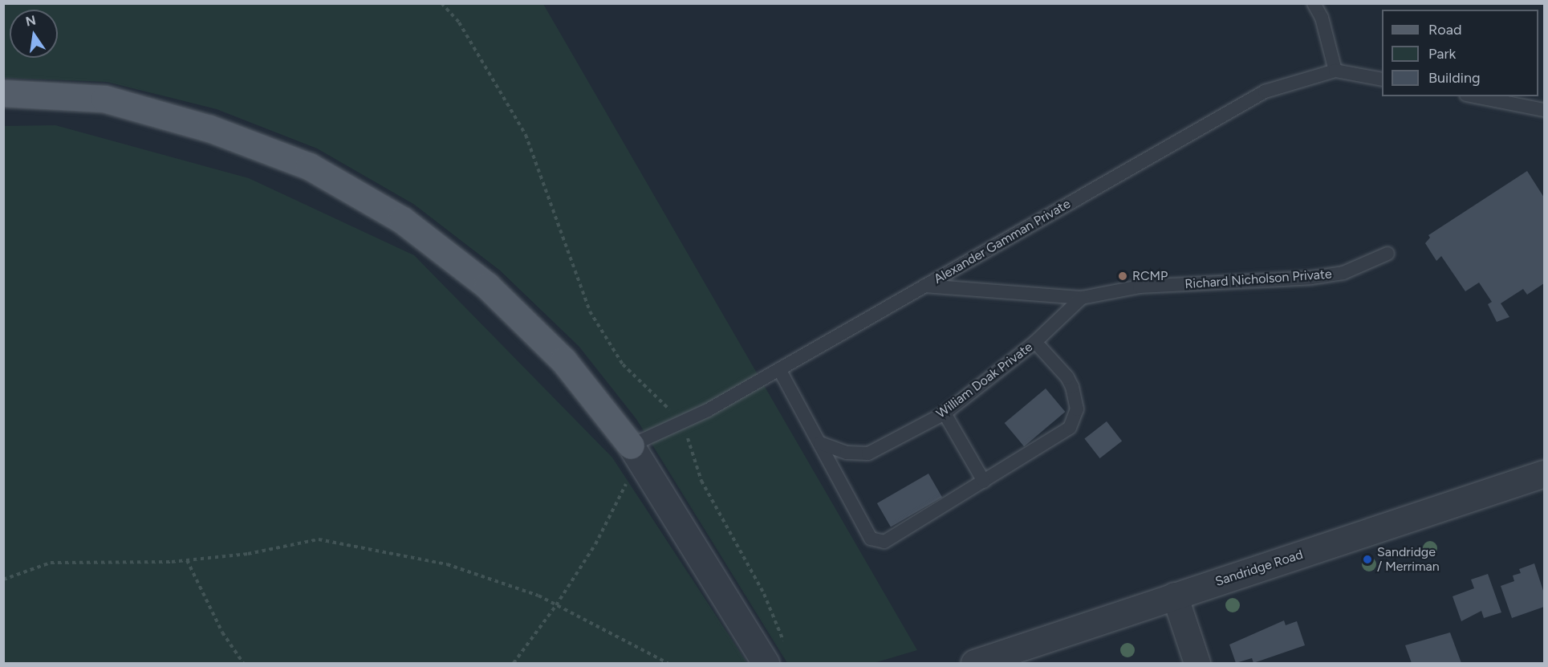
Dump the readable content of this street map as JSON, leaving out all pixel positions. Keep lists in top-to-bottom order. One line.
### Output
{"streets":{"street":["Sandridge Road"],"lane":["Alexander Gamman Private","Richard Nicholson Private","William Doak Private"]},"crossings":[["Alexander Gamman Private","Richard Nicholson Private"],["Richard Nicholson Private","William Doak Private"]],"places":["RCMP","Sandridge / Merriman"],"legend":["Road","Park","Building"],"north":"top"}
